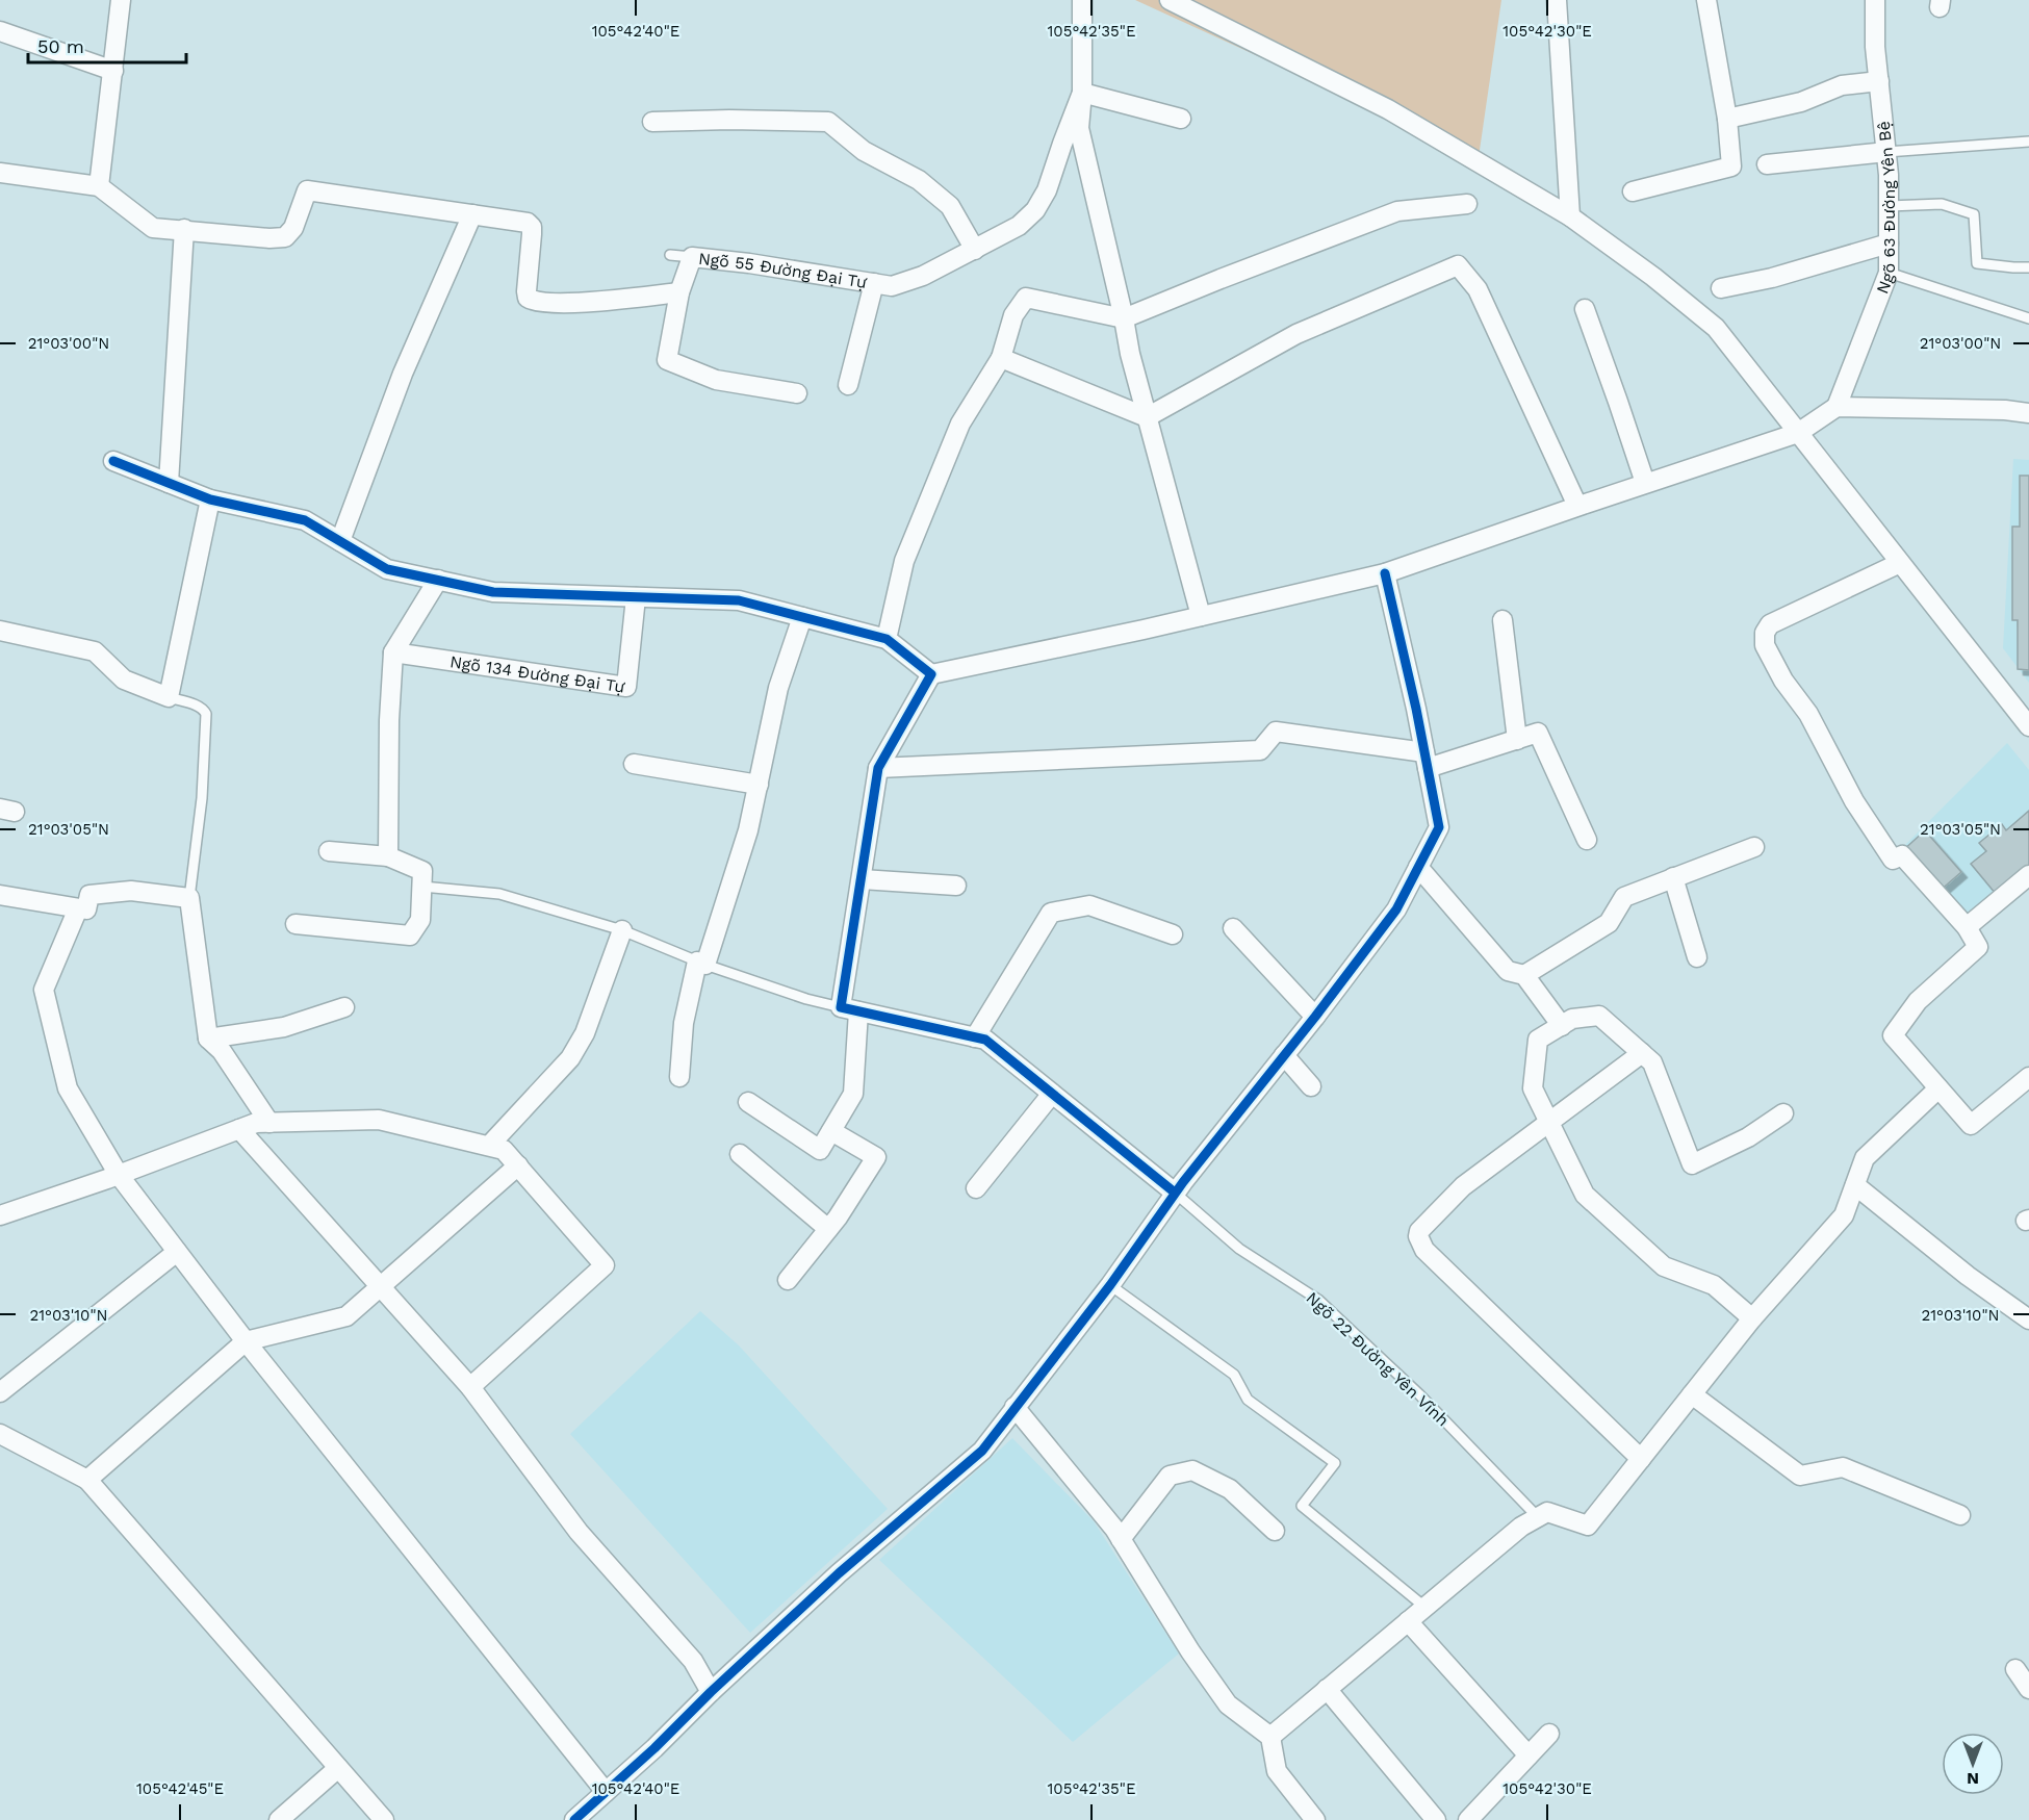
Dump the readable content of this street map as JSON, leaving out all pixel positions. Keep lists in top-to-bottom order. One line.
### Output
{"streets":{"street":["Ngõ 63 Đường Yên Bệ","Ngõ 55 Đường Đại Tự","Ngõ 134 Đường Đại Tự"],"lane":["Ngõ 22 Đường Yên Vĩnh"]},"scale_bar":"50 m","north":"bottom","coordinates":["105°42'40\"E","105°42'35\"E","105°42'30\"E","21°03'00\"N","21°03'05\"N","21°03'10\"N","105°42'45\"E"]}
